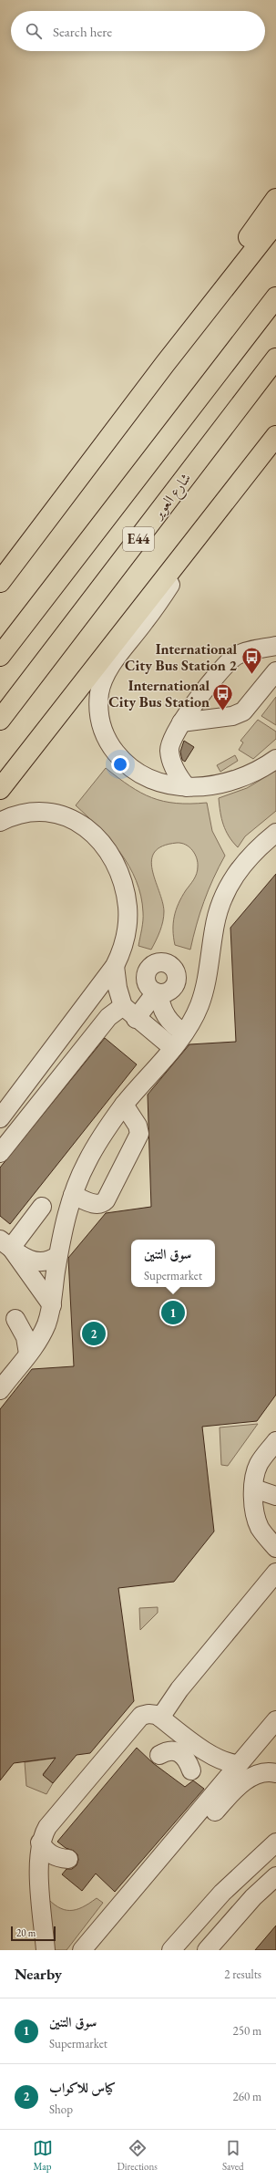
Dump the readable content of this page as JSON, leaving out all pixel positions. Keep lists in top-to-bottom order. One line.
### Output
{"streets":{"main road":["شارع العوير","E44"]},"places":{"bus stop":["International City Bus Station 2","International City Bus Station"]},"scale_bar":"20 m","page":{"search":"Search here","popup":["سوق التنين","Supermarket"],"pins":["1","2"],"scale":"20 m","heading":["Nearby","2 results"],"list":[{"mark":"1","name":"سوق التنين","note":"Supermarket","value":"250 m"},{"mark":"2","name":"كياس للاكواب","note":"Shop","value":"260 m"}],"nav":["Map","Directions","Saved"]}}
